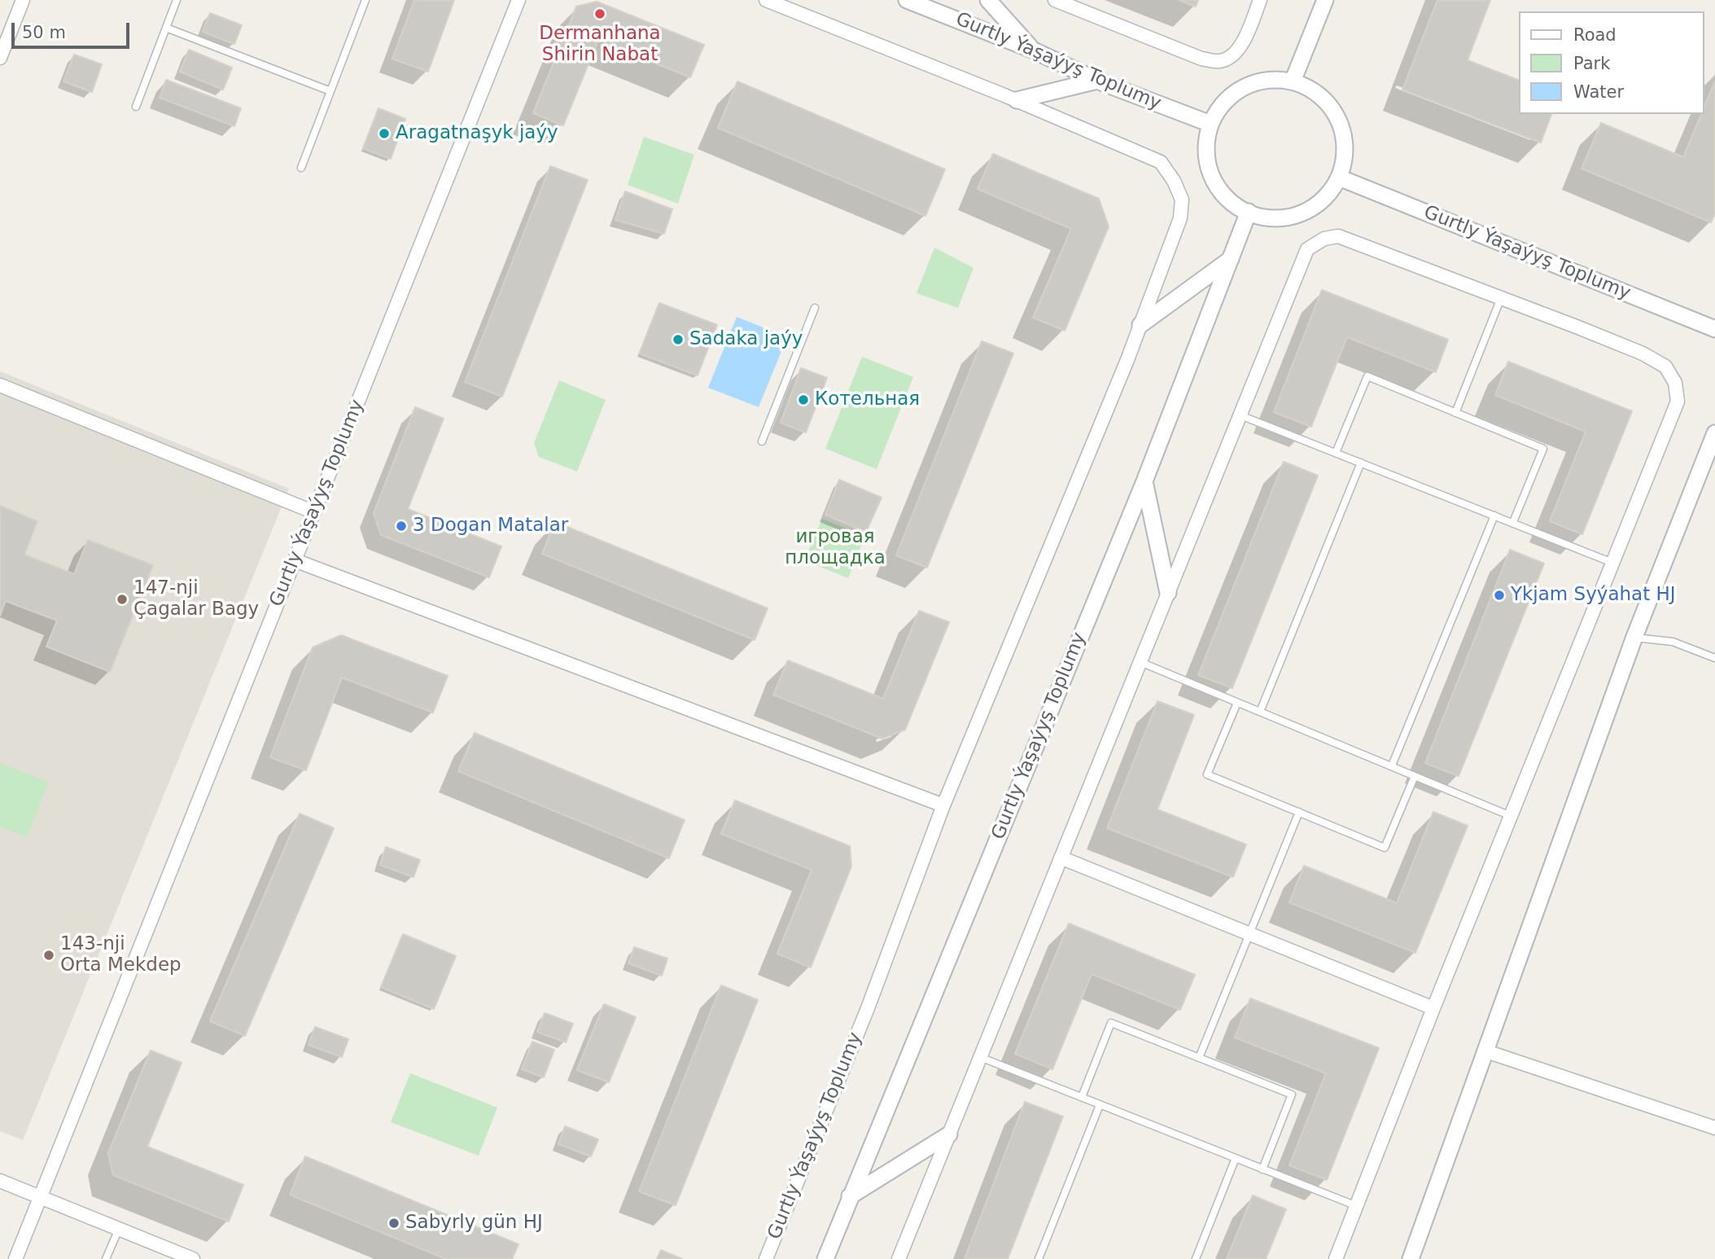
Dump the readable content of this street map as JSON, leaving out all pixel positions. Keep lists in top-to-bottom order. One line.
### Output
{"streets":{"street":["Gurtly Ýaşaýyş Toplumy"]},"parks":["игровая площадка"],"places":["Dermanhana Shirin Nabat","Aragatnaşyk jaýy","Sadaka jaýy","Котельная","3 Dogan Matalar","Ykjam Syýahat HJ","147-nji Çagalar Bagy","143-nji Orta Mekdep","Sabyrly gün HJ"],"legend":["Road","Park","Water"],"scale_bar":"50 m"}
